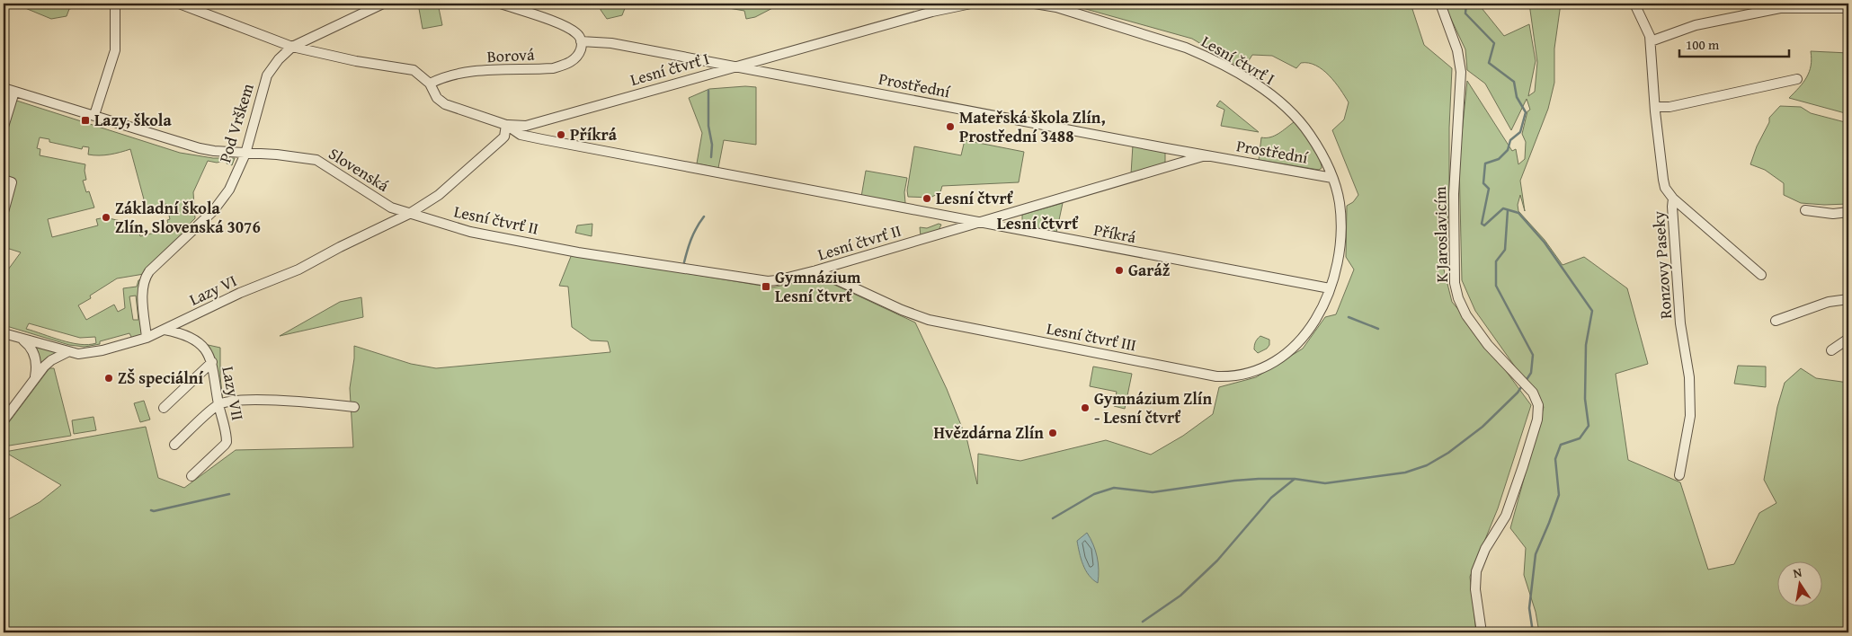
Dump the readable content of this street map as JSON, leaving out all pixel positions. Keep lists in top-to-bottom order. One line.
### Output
{"streets":{"street":["Borová","Lesní čtvrť I","Prostřední","Pod Vrškem","Slovenská","Lesní čtvrť II","Příkrá","K Jaroslavicím","Ronzovy Paseky","Lazy VI","Lesní čtvrť III","Lazy VII"]},"crossings":[["Borová","Prostřední"],["Borová","Příkrá"],["Lesní čtvrť I","Prostřední"],["Lesní čtvrť I","Příkrá"],["Lesní čtvrť I","Lesní čtvrť III"],["Prostřední","Lesní čtvrť II"],["Pod Vrškem","Slovenská"],["Pod Vrškem","Příkrá"],["Pod Vrškem","Lazy VI"],["Slovenská","Lesní čtvrť II"],["Slovenská","Lazy VI"],["Lesní čtvrť II","Příkrá"],["Lesní čtvrť II","Lazy VI"],["Lesní čtvrť II","Lesní čtvrť III"],["Příkrá","Lesní čtvrť III"],["Lazy VI","Lazy VII"]],"districts":["Lesní čtvrť"],"places":{"transit":["Lazy, škola","Gymnázium Lesní čtvrť"],"other":["Mateřská škola Zlín, Prostřední 3488","Příkrá","Lesní čtvrť","Základní škola Zlín, Slovenská 3076","Garáž","ZŠ speciální","Gymnázium Zlín - Lesní čtvrť","Hvězdárna Zlín"]},"scale_bar":"100 m","north":"top"}
